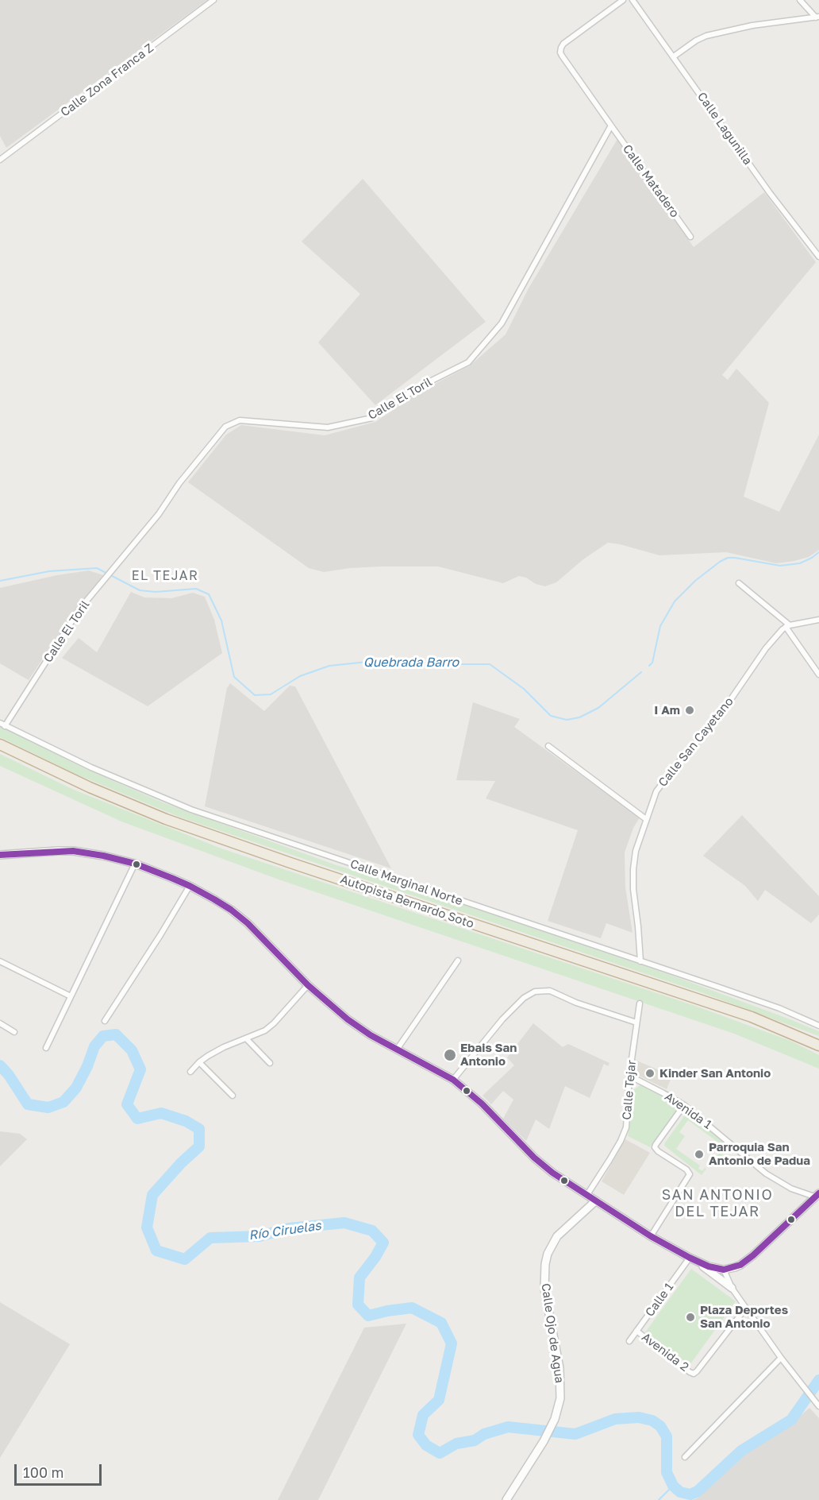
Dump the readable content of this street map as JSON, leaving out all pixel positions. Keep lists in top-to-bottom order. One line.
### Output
{"streets":{"highway":["Autopista Bernardo Soto"],"main road":["Calle Ojo de Agua"],"street":["Calle Zona Franca Z","Calle Lagunilla","Calle Matadero","Calle El Toril","Calle San Cayetano","Calle Marginal Norte","Calle Tejar","Avenida 1","Calle 1","Avenida 2"]},"crossings":[["Calle Matadero","Calle El Toril"],["Calle El Toril","Calle Marginal Norte"],["Calle San Cayetano","Calle Marginal Norte"],["Calle Tejar","Avenida 1"],["Calle 1","Avenida 2"]],"districts":["EL TEJAR","SAN ANTONIO DEL TEJAR"],"water":["Quebrada Barro","Río Ciruelas"],"places":["I Am","Ebais San Antonio","Kinder San Antonio","Parroquia San Antonio de Padua","Plaza Deportes San Antonio"],"scale_bar":"100 m"}
